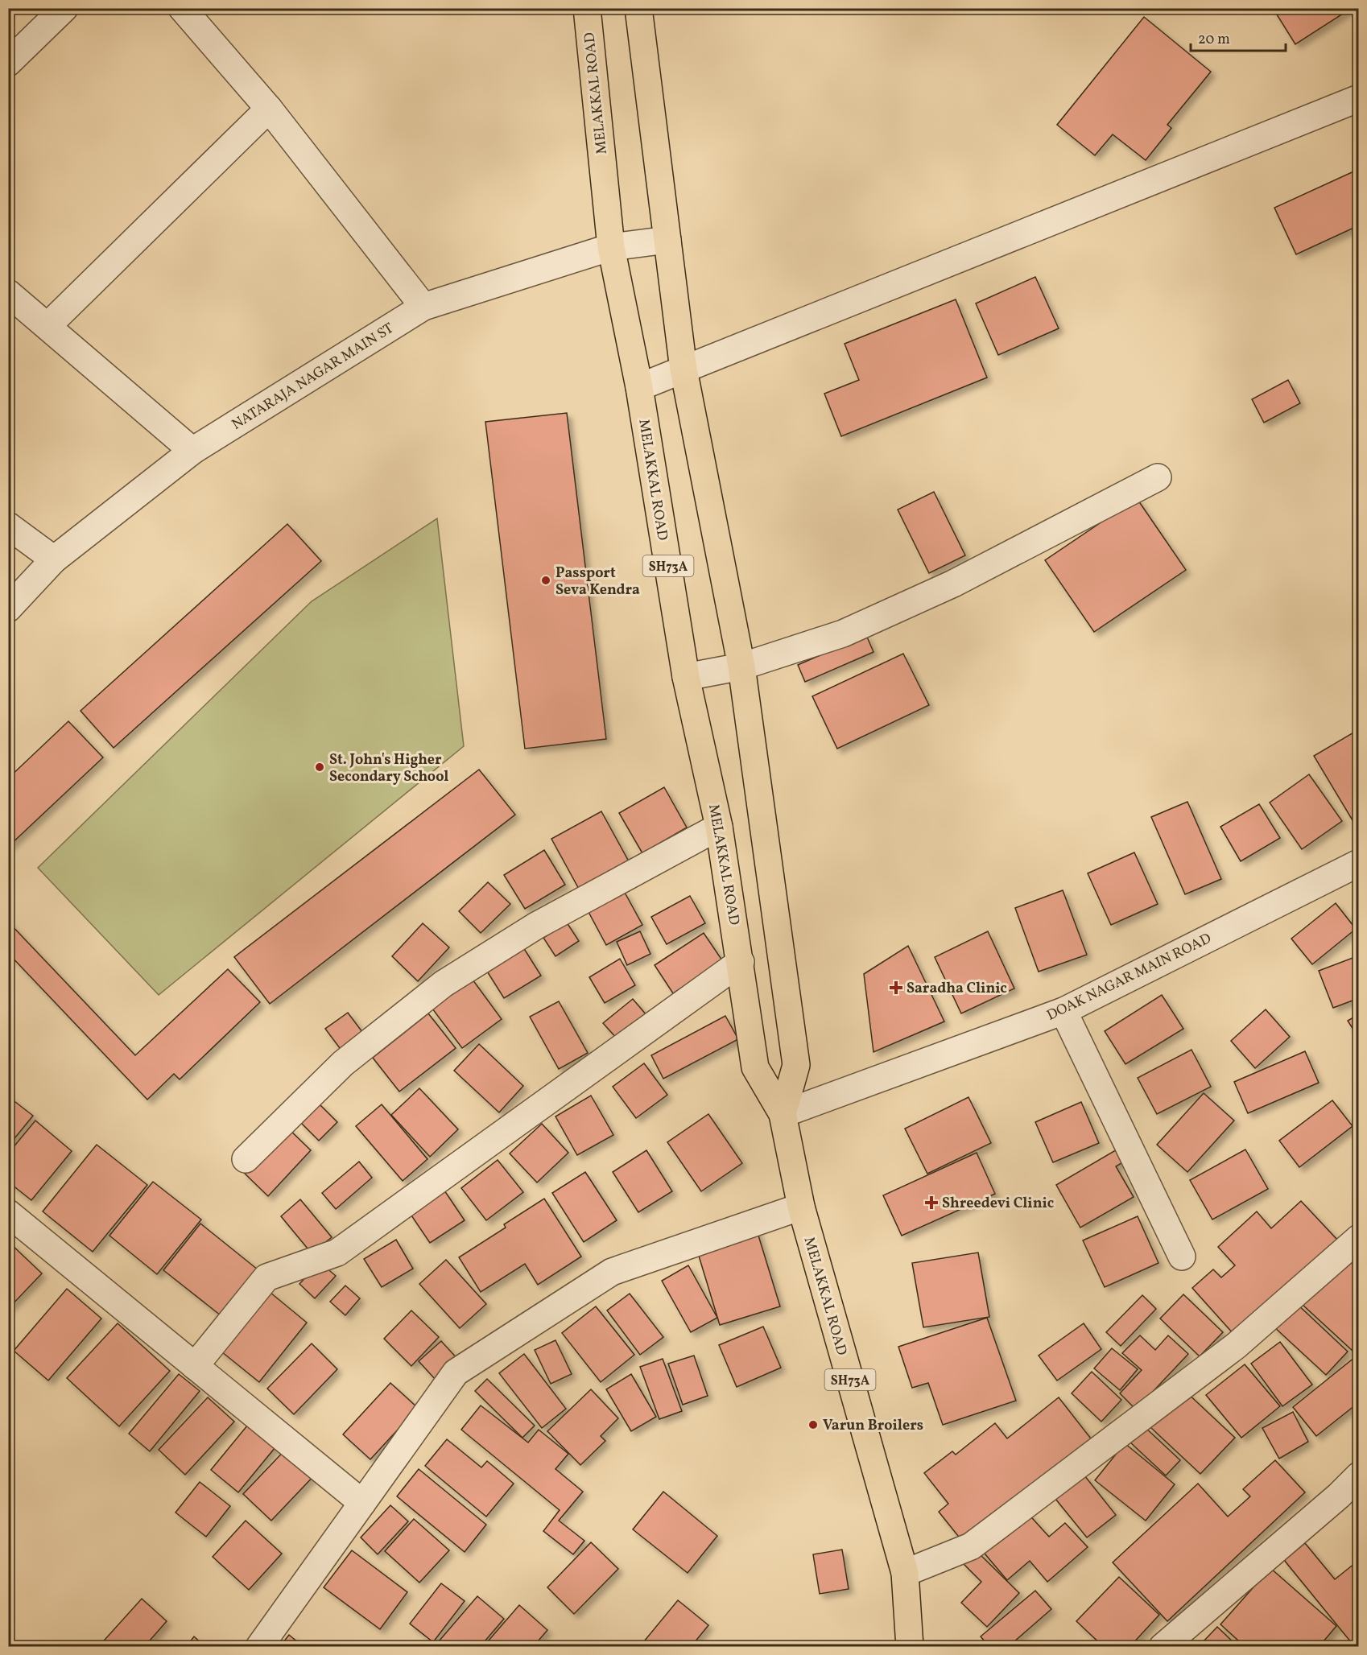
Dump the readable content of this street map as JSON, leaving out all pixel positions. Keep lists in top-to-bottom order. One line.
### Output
{"streets":{"main road":["MELAKKAL ROAD","SH73A"],"street":["NATARAJA NAGAR MAIN ST","DOAK NAGAR MAIN ROAD"]},"crossings":[["MELAKKAL ROAD","NATARAJA NAGAR MAIN ST"],["MELAKKAL ROAD","DOAK NAGAR MAIN ROAD"]],"places":{"other":["Passport Seva Kendra","St. John's Higher Secondary School","Varun Broilers"],"health":["Saradha Clinic","Shreedevi Clinic"]},"scale_bar":"20 m"}
